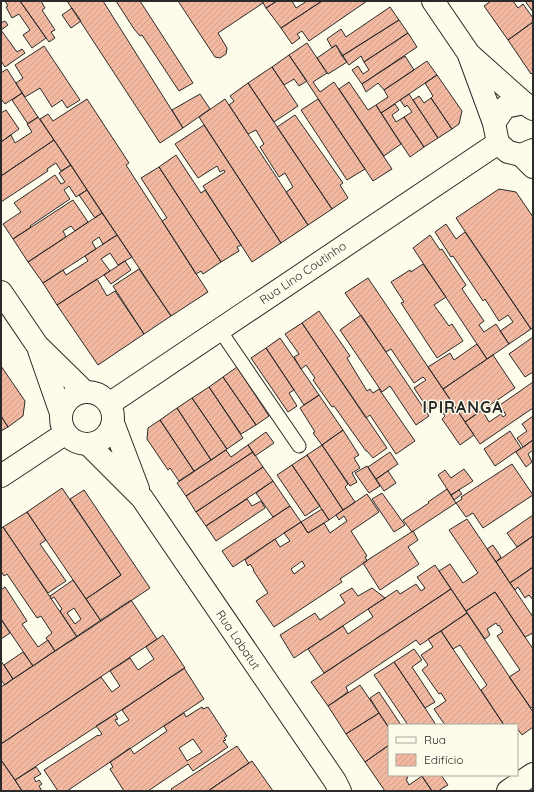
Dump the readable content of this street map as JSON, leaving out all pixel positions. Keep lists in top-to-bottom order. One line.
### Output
{"streets":{"street":["Rua Lino Coutinho","Rua Labatut"]},"crossings":[["Rua Lino Coutinho","Rua Labatut"]],"districts":["IPIRANGA"],"legend":["Rua","Edifício"]}
